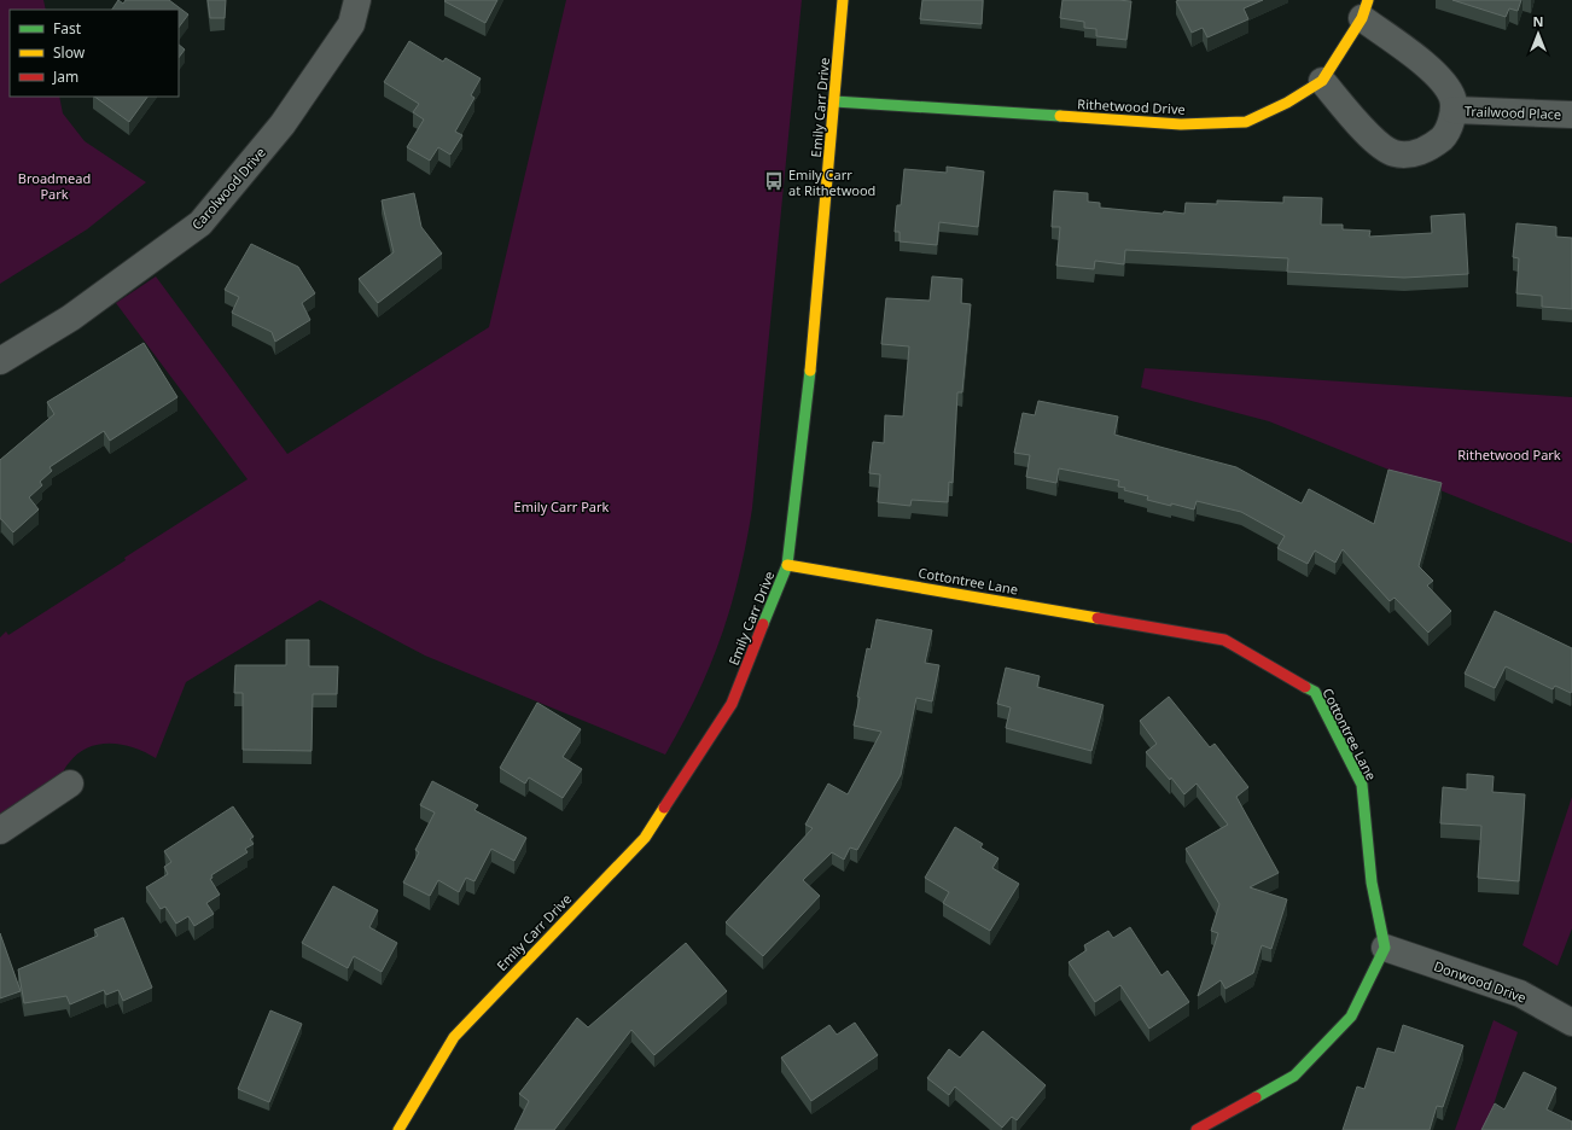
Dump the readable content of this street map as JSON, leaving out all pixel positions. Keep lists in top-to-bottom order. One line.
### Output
{"streets":{"street":["Rithetwood Drive","Emily Carr Drive","Trailwood Place","Carolwood Drive","Cottontree Lane","Donwood Drive"]},"crossings":[["Rithetwood Drive","Emily Carr Drive"],["Rithetwood Drive","Trailwood Place"],["Emily Carr Drive","Cottontree Lane"],["Cottontree Lane","Donwood Drive"]],"parks":["Broadmead Park","Rithetwood Park","Emily Carr Park"],"places":{"bus stop":["Emily Carr at Rithetwood"]},"legend":["Fast","Slow","Jam"],"north":"top"}
